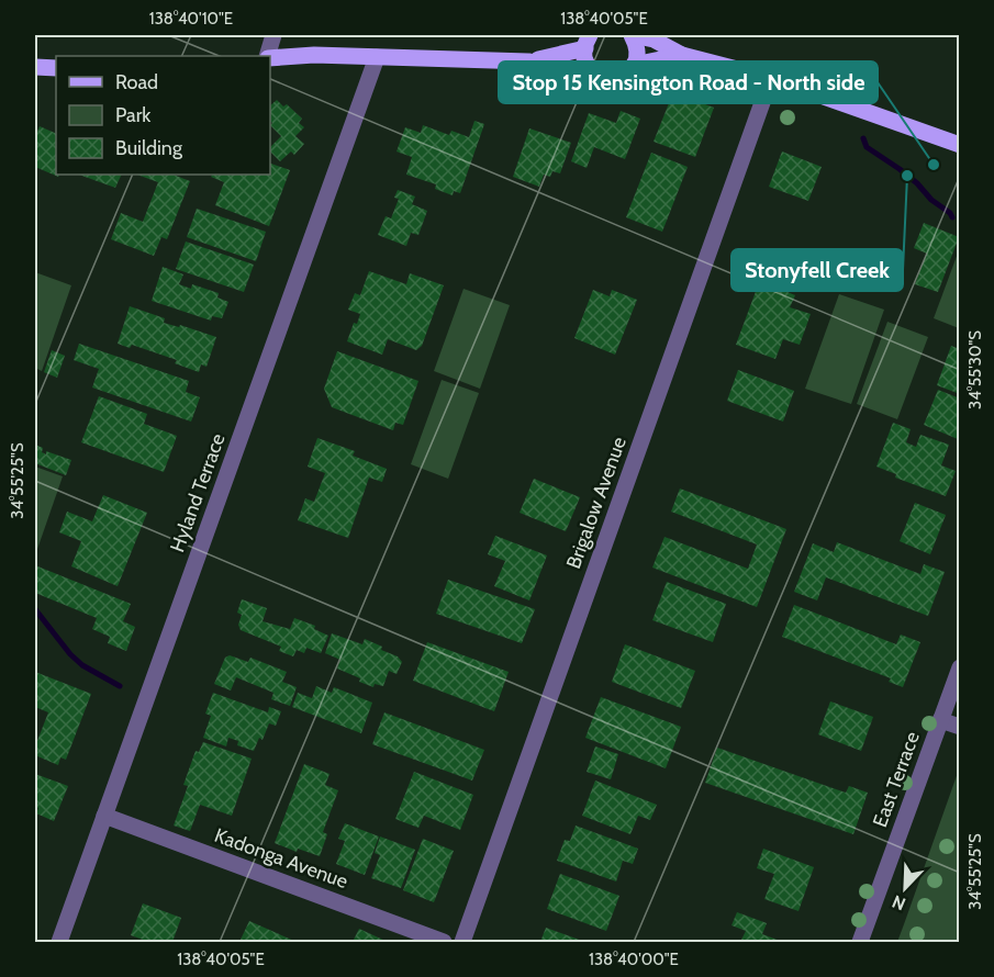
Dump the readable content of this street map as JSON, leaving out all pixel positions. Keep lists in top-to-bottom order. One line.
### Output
{"streets":{"street":["Hyland Terrace","Brigalow Avenue","East Terrace","Kadonga Avenue"]},"crossings":[["Hyland Terrace","Kadonga Avenue"]],"places":["Stop 15 Kensington Road - North side","Stonyfell Creek"],"legend":["Road","Park","Building"],"north":"bottom left","coordinates":["138°40'10\"E","138°40'05\"E","34°55'30\"S","34°55'25\"S","138°40'00\"E"]}
